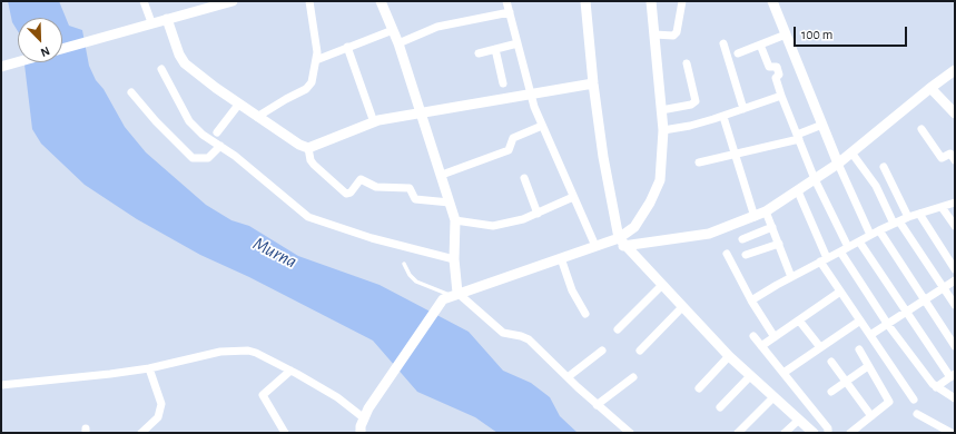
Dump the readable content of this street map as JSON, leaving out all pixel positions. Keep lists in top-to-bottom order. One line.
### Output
{"water":["Murna"],"scale_bar":"100 m","north":"bottom right"}
